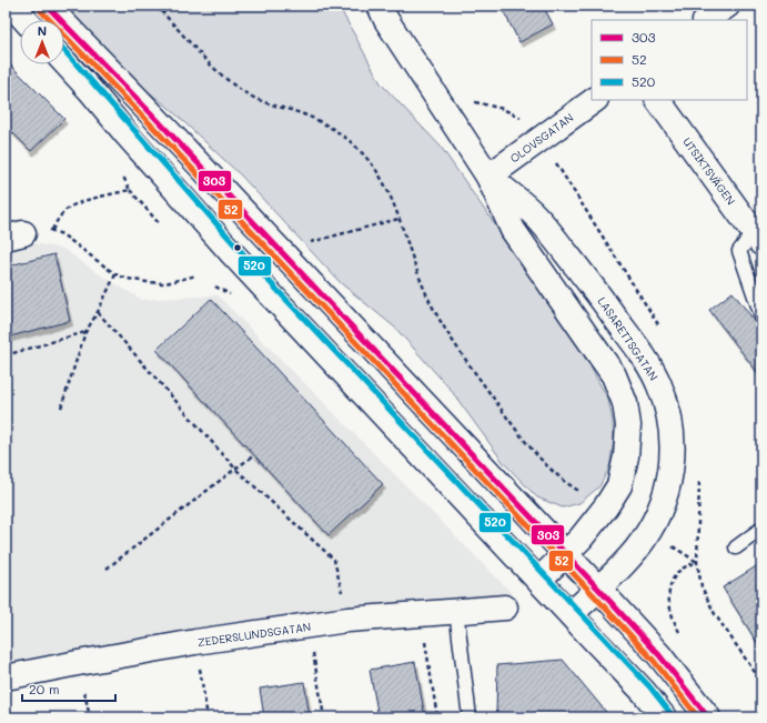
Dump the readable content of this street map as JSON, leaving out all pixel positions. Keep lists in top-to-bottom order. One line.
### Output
{"streets":{"street":["OLOVSGATAN","UTSIKTSVÄGEN","LASARETTSGATAN","ZEDERSLUNDSGATAN"]},"crossings":[["OLOVSGATAN","LASARETTSGATAN"]],"lines":["transit line 303","transit line 52","transit line 520"],"legend":["303","52","520"],"scale_bar":"20 m","north":"top"}
